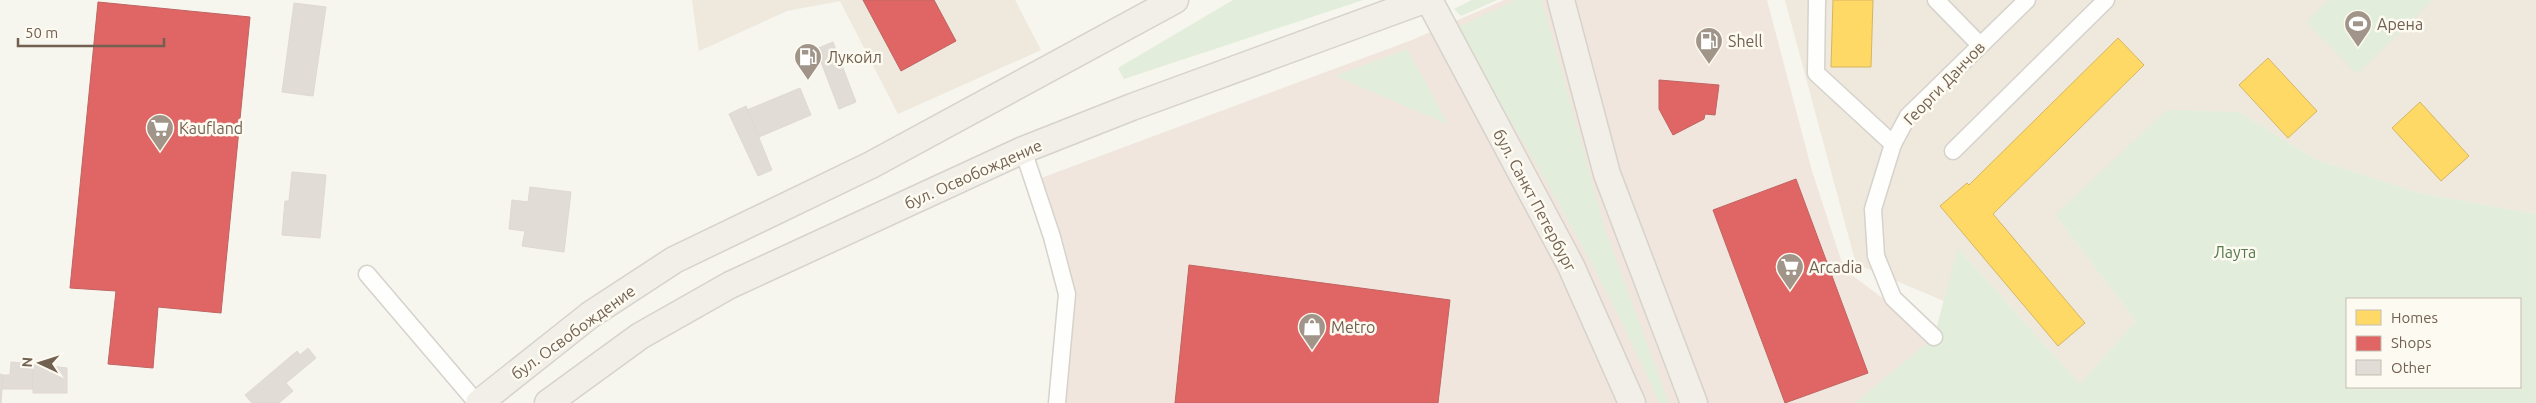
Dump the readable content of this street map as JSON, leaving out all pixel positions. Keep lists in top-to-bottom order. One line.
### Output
{"streets":{"main road":["бул. Освобождение","бул. Санкт Петербург"],"street":["Георги Данчов"]},"parks":["Лаута"],"places":{"sports":["Арена"],"fuel station":["Shell","Лукойл"],"supermarket":["Kaufland","Arcadia"],"shop":["Metro"]},"legend":["Homes","Shops","Other"],"scale_bar":"50 m","north":"left"}
